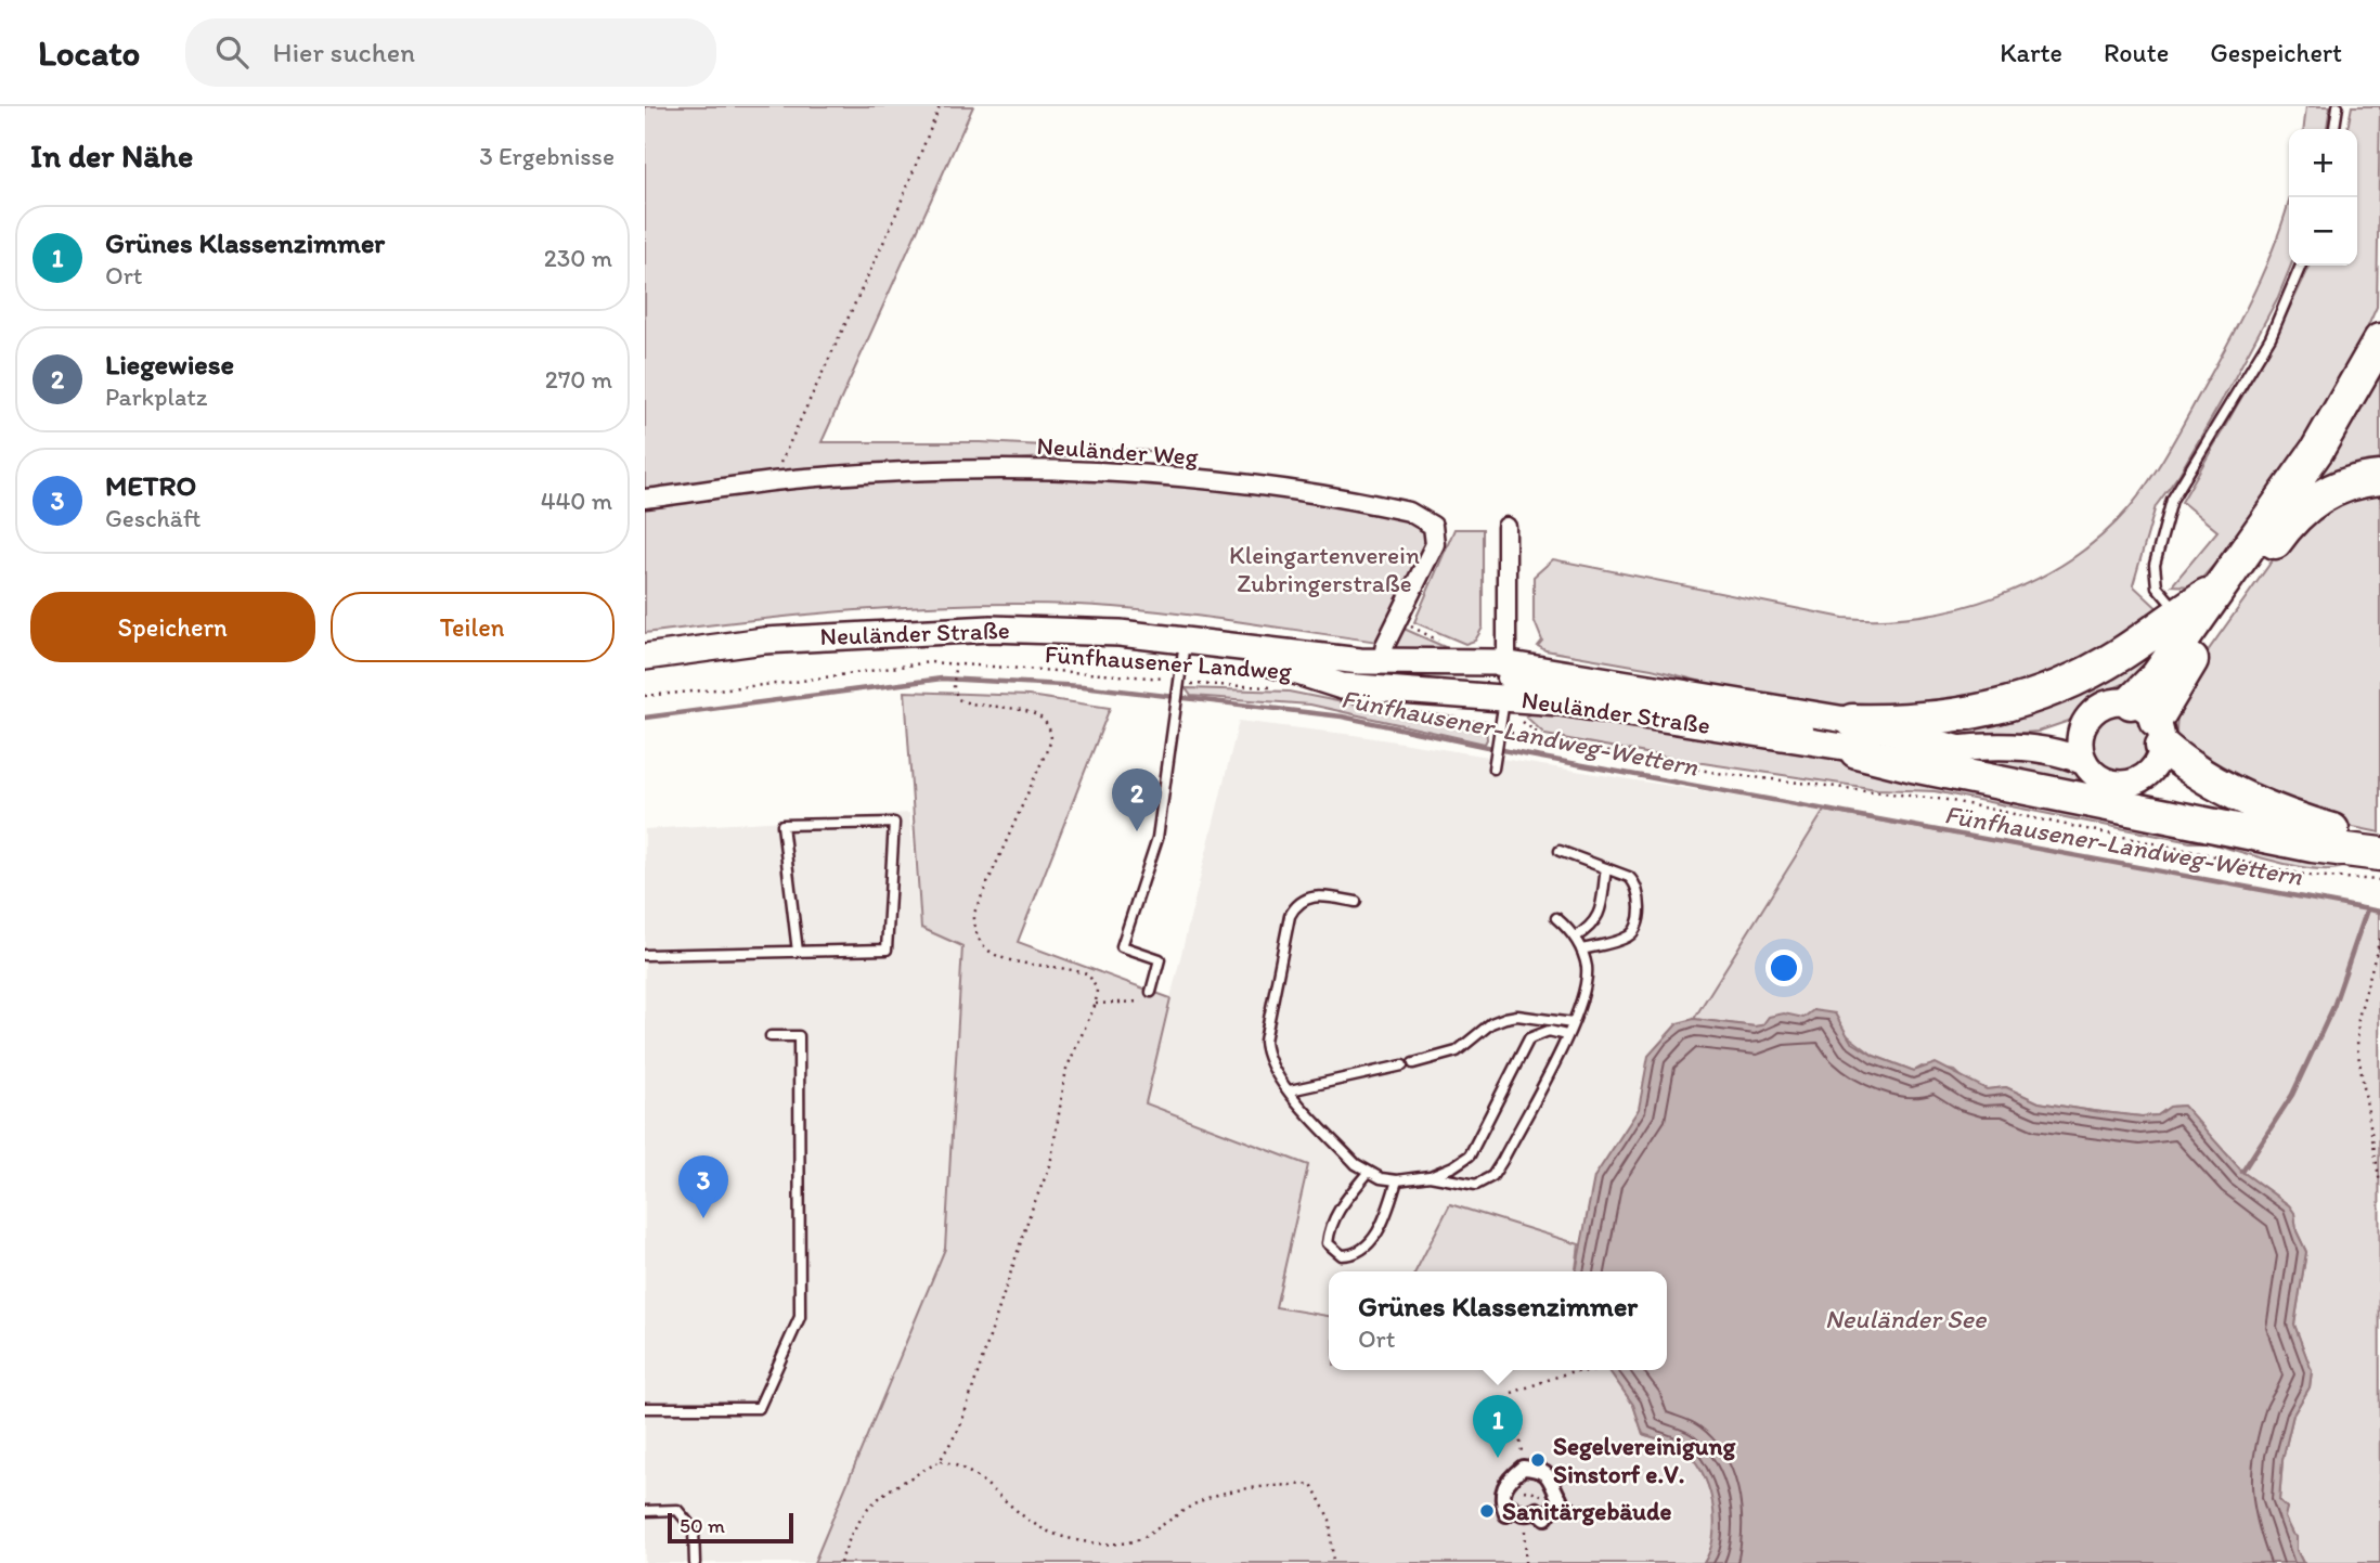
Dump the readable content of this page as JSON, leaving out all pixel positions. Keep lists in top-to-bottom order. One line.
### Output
{"streets":{"main road":["Neuländer Straße"],"street":["Neuländer Weg"],"path":["Fünfhausener Landweg"]},"crossings":[["Neuländer Weg","Neuländer Straße"]],"water":["Fünfhausener-Landweg-Wettern","Neuländer See"],"parks":["Kleingartenverein Zubringerstraße"],"places":["Segelvereinigung Sinstorf e.V.","Sanitärgebäude"],"scale_bar":"50 m","page":{"header":"Locato","search":"Hier suchen","nav":["Karte","Route","Gespeichert"],"heading":["In der Nähe","3 Ergebnisse"],"map_buttons":["+","−"],"list":[{"mark":"1","name":"Grünes Klassenzimmer","note":"Ort","value":"230 m"},{"mark":"2","name":"Liegewiese","note":"Parkplatz","value":"270 m"},{"mark":"3","name":"METRO","note":"Geschäft","value":"440 m"}],"buttons":["Speichern","Teilen"],"pins":["2","3","1"],"popup":["Grünes Klassenzimmer","Ort"],"scale":"50 m"}}
